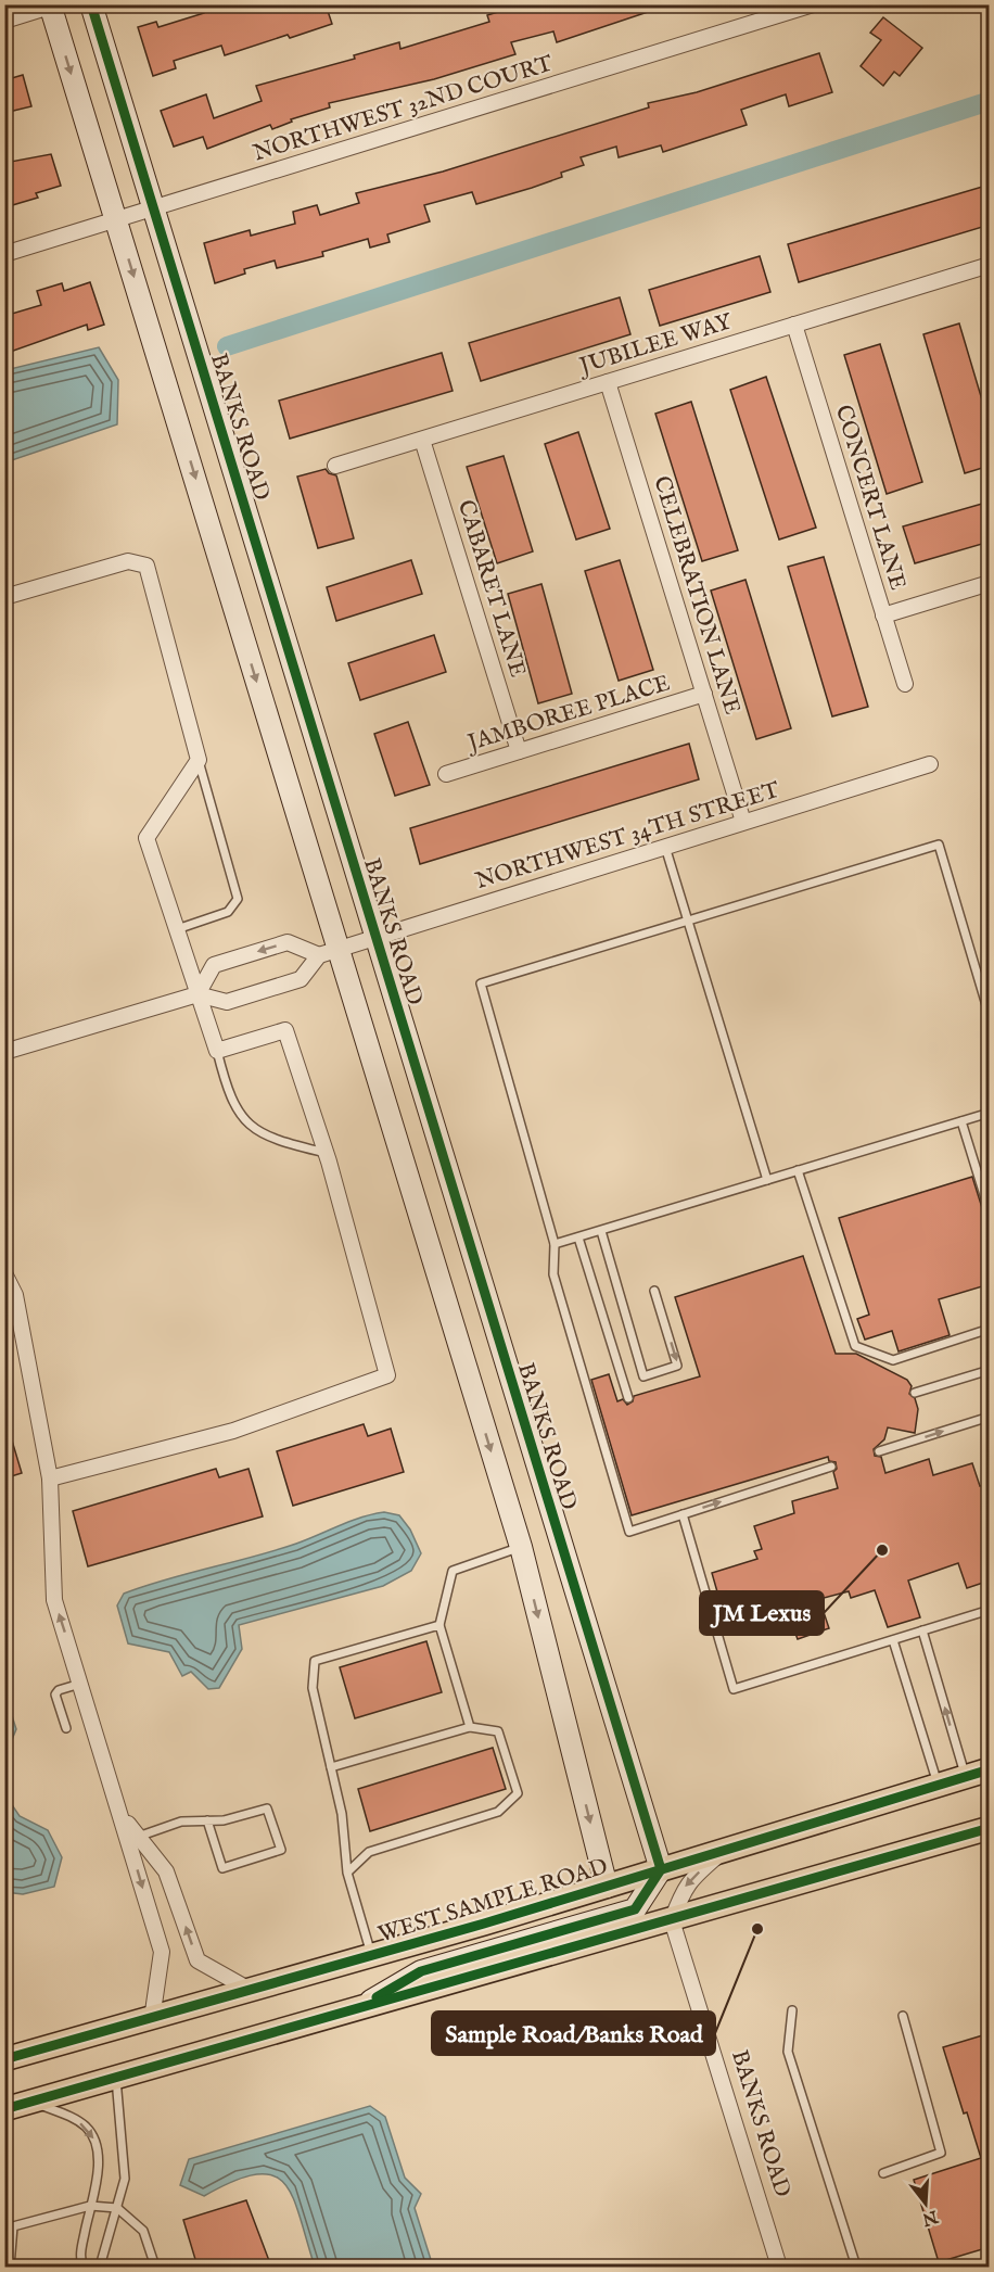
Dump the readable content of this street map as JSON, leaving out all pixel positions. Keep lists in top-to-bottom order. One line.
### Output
{"streets":{"main road":["WEST SAMPLE ROAD"],"street":["NORTHWEST 32ND COURT","JUBILEE WAY","BANKS ROAD","CONCERT LANE","CABARET LANE","CELEBRATION LANE","JAMBOREE PLACE","NORTHWEST 34TH STREET"]},"crossings":[["NORTHWEST 32ND COURT","BANKS ROAD"],["JUBILEE WAY","CONCERT LANE"],["JUBILEE WAY","CABARET LANE"],["JUBILEE WAY","CELEBRATION LANE"],["BANKS ROAD","NORTHWEST 34TH STREET"],["BANKS ROAD","WEST SAMPLE ROAD"],["CABARET LANE","JAMBOREE PLACE"],["CELEBRATION LANE","JAMBOREE PLACE"],["CELEBRATION LANE","NORTHWEST 34TH STREET"]],"places":["JM Lexus","Sample Road/Banks Road"],"north":"bottom"}
